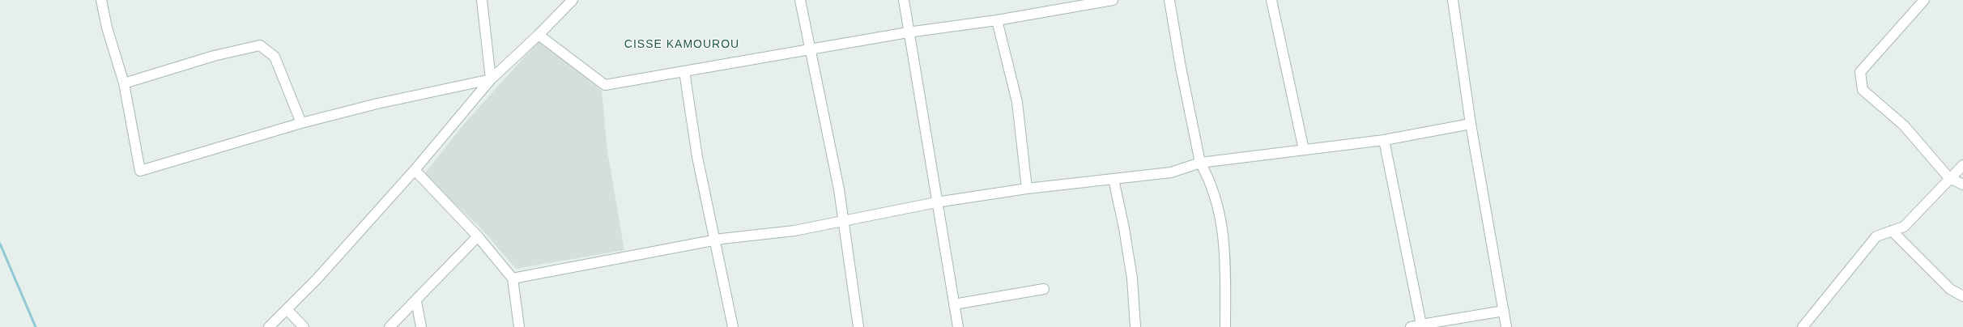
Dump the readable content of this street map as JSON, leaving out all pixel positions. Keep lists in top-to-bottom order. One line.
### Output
{"districts":["CISSE KAMOUROU"]}
